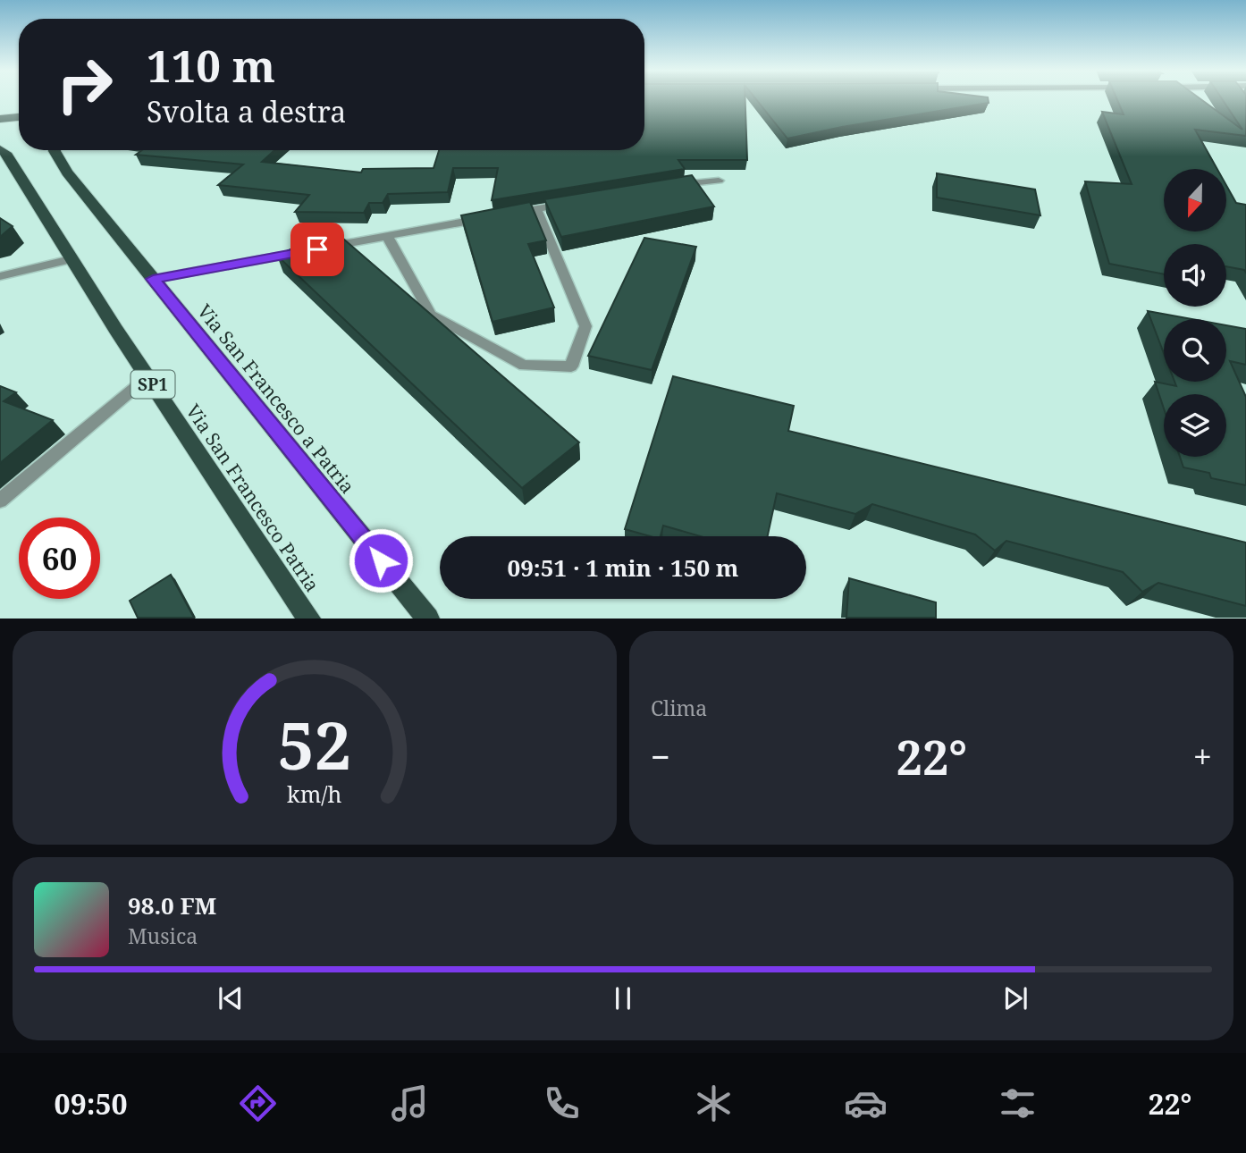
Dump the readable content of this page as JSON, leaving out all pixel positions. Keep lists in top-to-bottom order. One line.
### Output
{"streets":{"main road":["SP1","Via San Francesco a Patria","Via San Francesco Patria"]},"north":"bottom","page":{"turn":["110 m","Svolta a destra"],"limit":"60","trip":"09:51 · 1 min · 150 m","tile":"Clima","heat":["−","22°","+"],"song":["98.0 FM","Musica"],"tabs":["09:50","22°"],"gauge":["52","km/h"]}}
